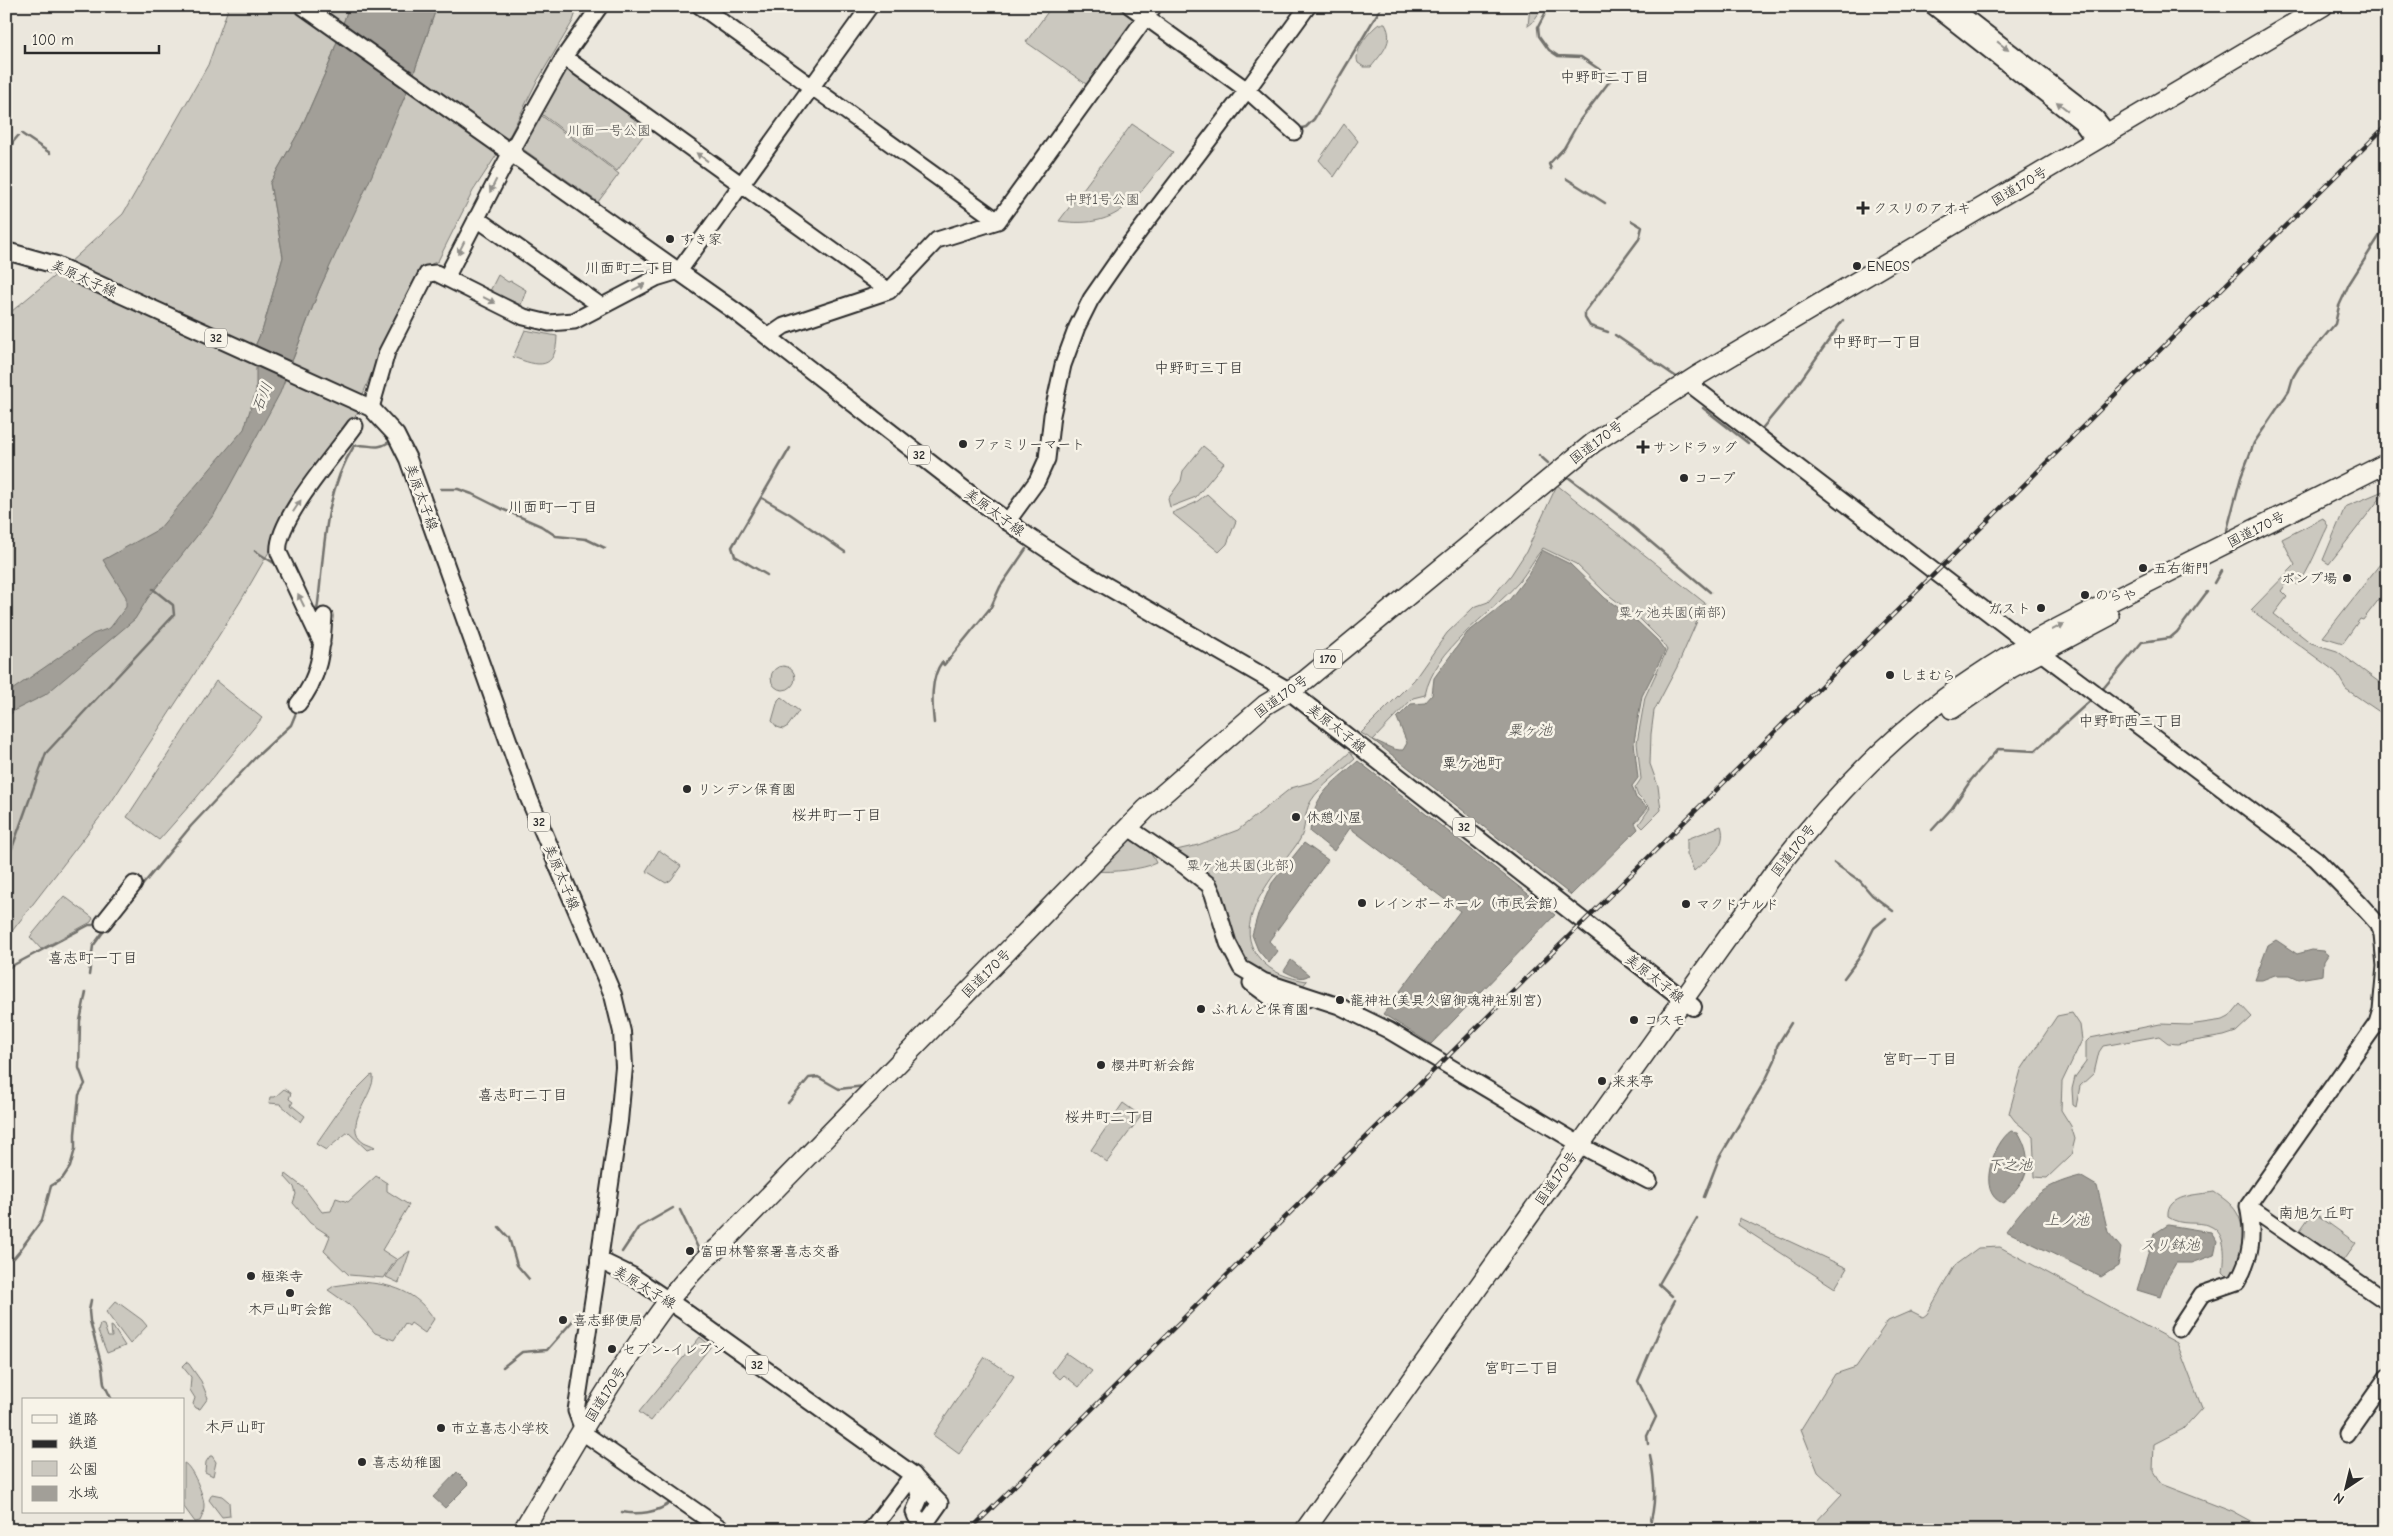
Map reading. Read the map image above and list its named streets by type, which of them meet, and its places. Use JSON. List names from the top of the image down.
{
  "streets": {
    "highway": ["国道170号", "170"],
    "main road": ["美原太子線", "32"]
  },
  "crossings": [
    ["国道170号", "美原太子線"]
  ],
  "districts": [
    "中野町二丁目",
    "川面町二丁目",
    "中野町一丁目",
    "中野町三丁目",
    "川面町一丁目",
    "中野町西二丁目",
    "粟ケ池町",
    "桜井町一丁目",
    "喜志町一丁目",
    "宮町一丁目",
    "喜志町二丁目",
    "桜井町二丁目",
    "南旭ケ丘町",
    "宮町二丁目",
    "木戸山町"
  ],
  "water": [
    "石川",
    "粟ヶ池",
    "下之池",
    "上ノ池",
    "スリ鉢池"
  ],
  "parks": [
    "川面一号公園",
    "中野1号公園",
    "粟ヶ池共園(南部)",
    "粟ヶ池共園(北部)"
  ],
  "places": {
    "health": ["クスリのアオキ", "サンドラッグ"],
    "other": [
      "すき家",
      "ENEOS",
      "ファミリーマート",
      "コープ",
      "五右衛門",
      "ポンプ場",
      "のらや",
      "ガスト",
      "しまむら",
      "リンデン保育園",
      "休憩小屋",
      "レインボーホール（市民会館）",
      "マクドナルド",
      "龍神社(美具久留御魂神社別宮)",
      "ふれんど保育園",
      "コスモ",
      "櫻井町新会館",
      "来来亭",
      "富田林警察署喜志交番",
      "極楽寺",
      "木戸山町会館",
      "喜志郵便局",
      "セブン-イレブン",
      "市立喜志小学校",
      "喜志幼稚園"
    ]
  },
  "legend": [
    "道路",
    "鉄道",
    "公園",
    "水域"
  ],
  "scale_bar": "100 m",
  "north": "bottom left"
}
